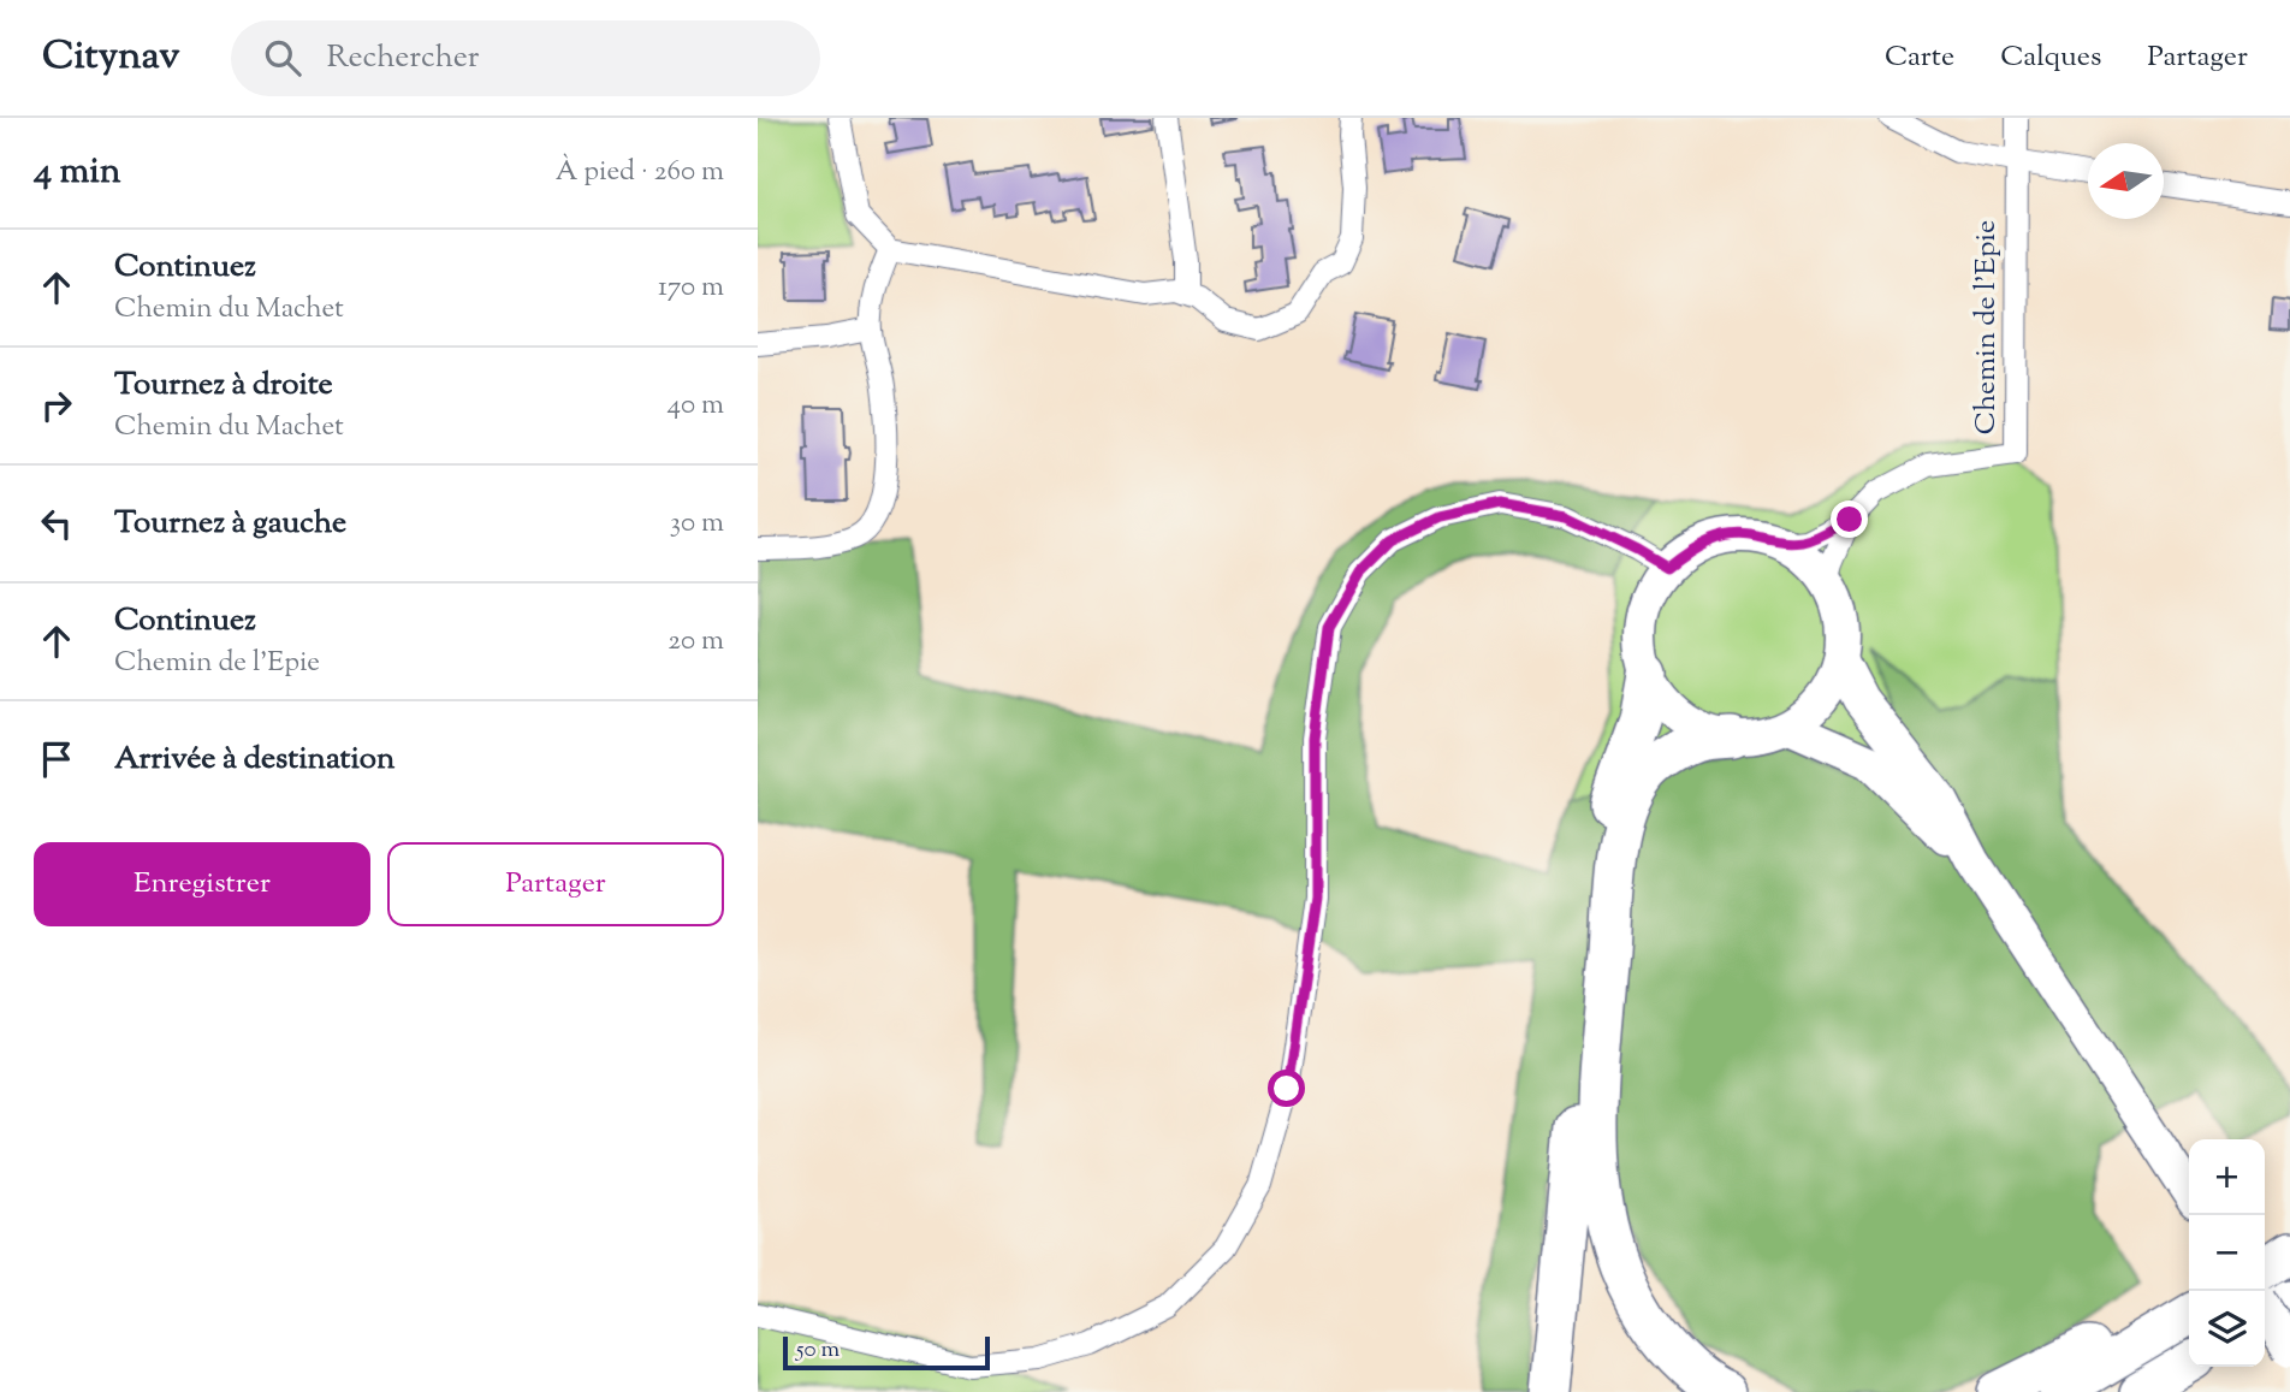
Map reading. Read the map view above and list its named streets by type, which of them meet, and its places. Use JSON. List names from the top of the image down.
{
  "streets": {
    "street": ["Chemin de l'Epie"]
  },
  "scale_bar": "50 m",
  "north": "left",
  "page": {
    "header": "Citynav",
    "search": "Rechercher",
    "nav": ["Carte", "Calques", "Partager"],
    "heading": ["4 min", "À pied · 260 m"],
    "list": [
      ["Continuez", "Chemin du Machet", "170 m"],
      ["Tournez à droite", "Chemin du Machet", "40 m"],
      ["Tournez à gauche", "30 m"],
      ["Continuez", "Chemin de l'Epie", "20 m"],
      "Arrivée à destination"
    ],
    "buttons": ["Enregistrer", "Partager"],
    "map_buttons": ["+", "−"],
    "scale": "50 m"
  }
}
